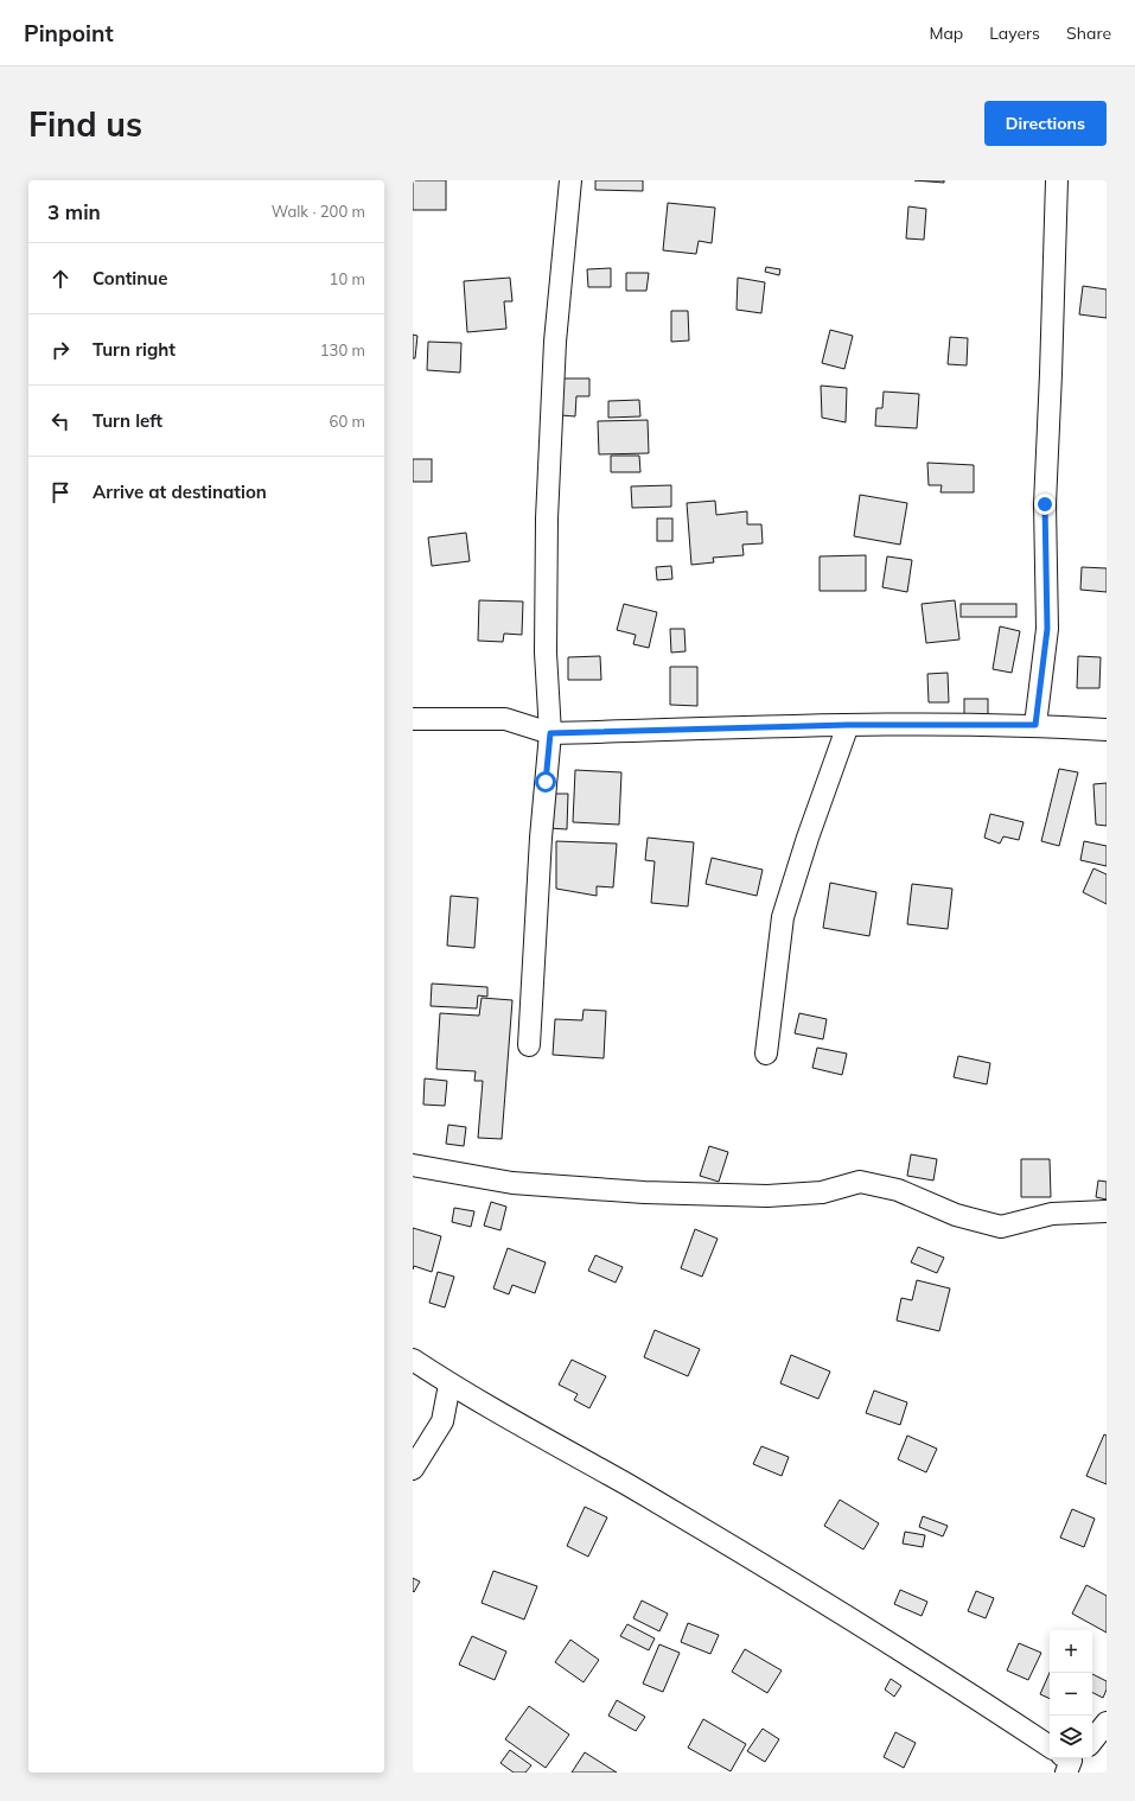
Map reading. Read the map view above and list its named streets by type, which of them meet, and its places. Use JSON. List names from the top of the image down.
{
  "page": {
    "header": "Pinpoint",
    "nav": ["Map", "Layers", "Share"],
    "buttons": "Directions",
    "title": "Find us",
    "heading": ["3 min", "Walk · 200 m"],
    "list": [
      ["Continue", "10 m"],
      ["Turn right", "130 m"],
      ["Turn left", "60 m"],
      "Arrive at destination"
    ],
    "map_buttons": ["+", "−"]
  }
}
